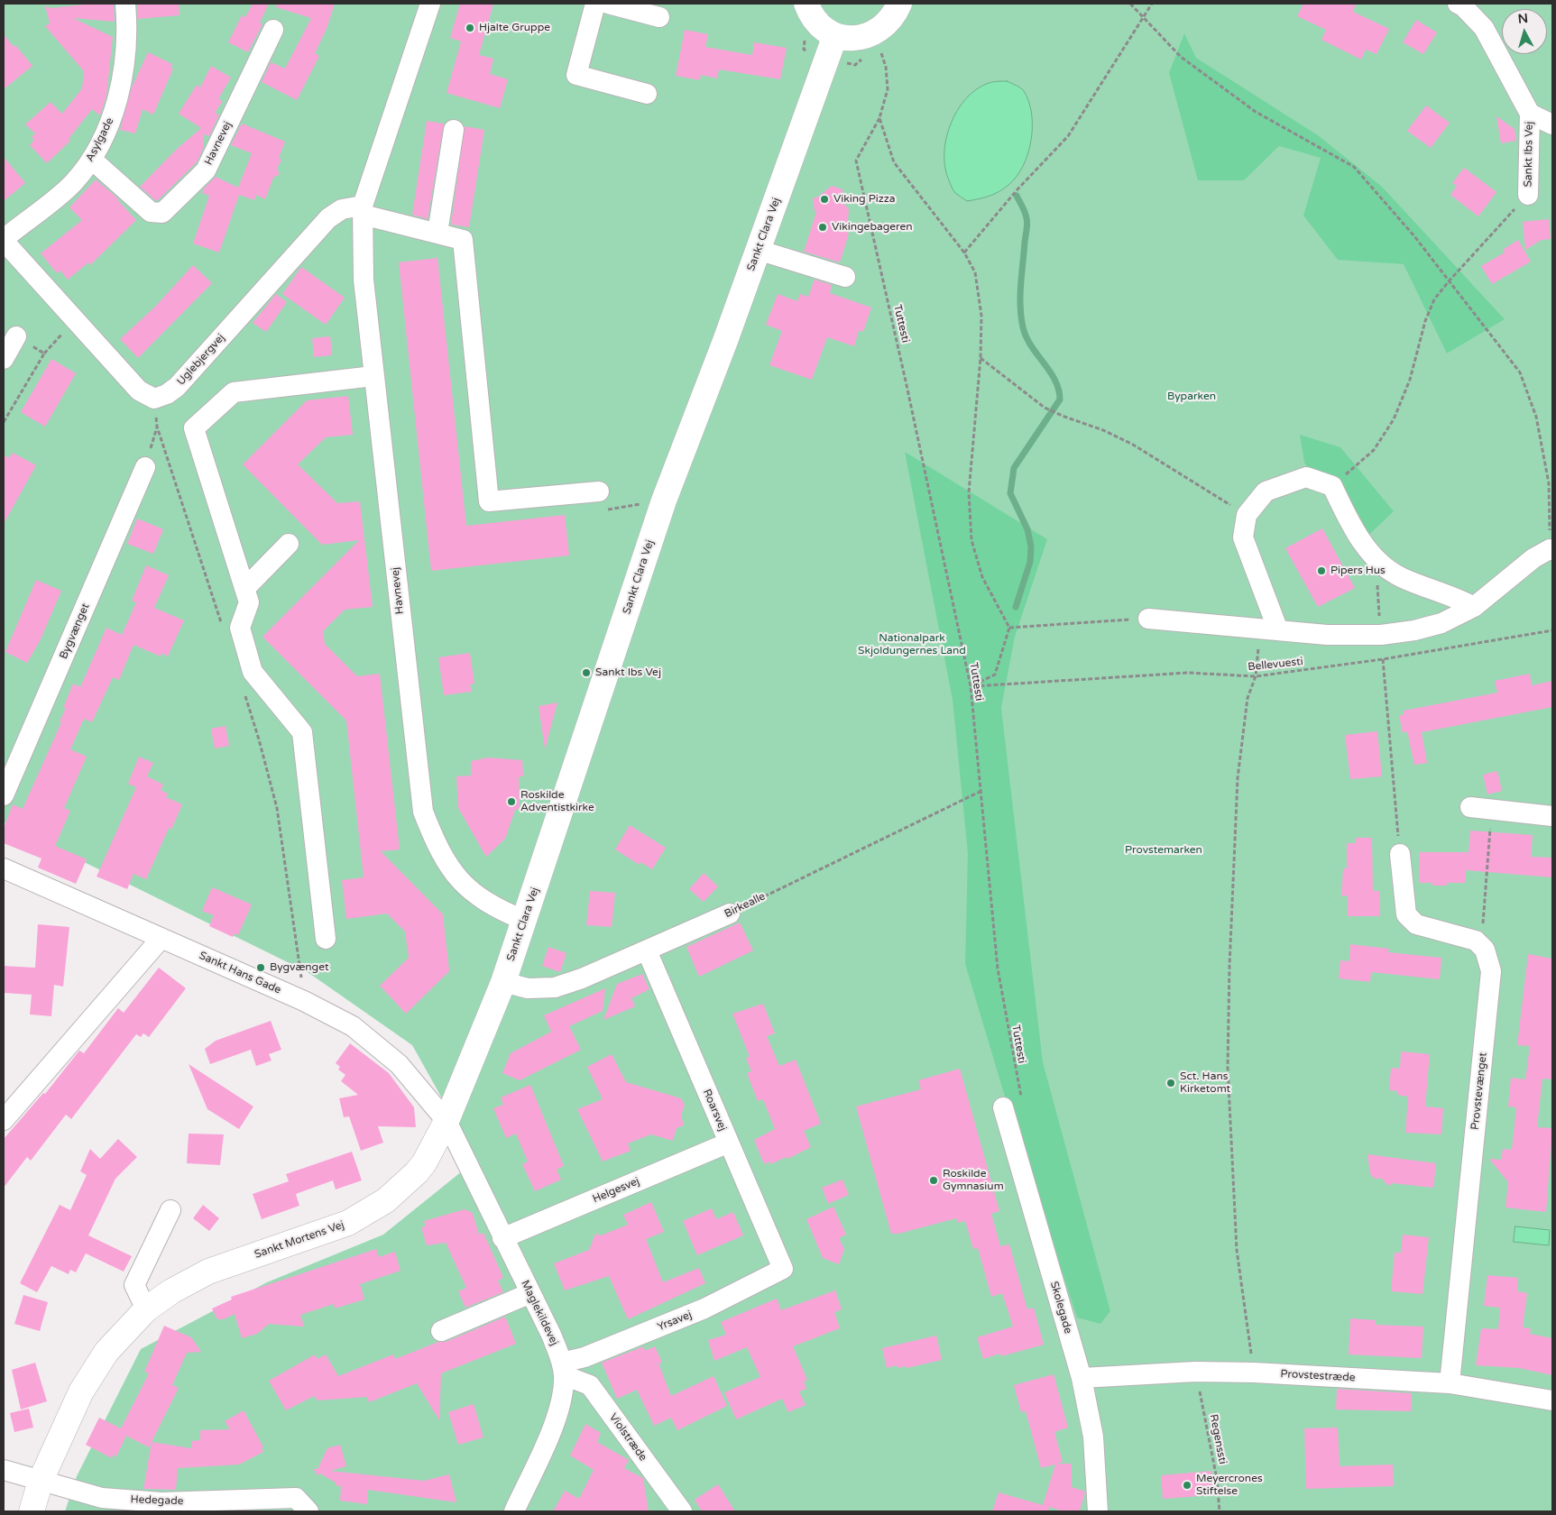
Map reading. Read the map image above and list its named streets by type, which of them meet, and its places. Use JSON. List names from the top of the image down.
{
  "streets": {
    "main road": ["Sankt Clara Vej", "Sankt Mortens Vej"],
    "street": [
      "Asylgade",
      "Havnevej",
      "Sankt Ibs Vej",
      "Uglebjergvej",
      "Bygvænget",
      "Birkealle",
      "Sankt Hans Gade",
      "Provstevænget",
      "Roarsvej",
      "Helgesvej",
      "Skolegade",
      "Maglekildevej",
      "Yrsavej",
      "Provstestræde",
      "Violstræde",
      "Hedegade"
    ],
    "path": ["Tuttesti", "Bellevuesti", "Regenssti"]
  },
  "crossings": [
    ["Asylgade", "Havnevej"],
    ["Asylgade", "Uglebjergvej"],
    ["Havnevej", "Sankt Clara Vej"],
    ["Havnevej", "Uglebjergvej"],
    ["Sankt Clara Vej", "Birkealle"],
    ["Sankt Clara Vej", "Sankt Hans Gade"],
    ["Sankt Clara Vej", "Sankt Mortens Vej"],
    ["Sankt Clara Vej", "Maglekildevej"],
    ["Tuttesti", "Bellevuesti"],
    ["Tuttesti", "Birkealle"],
    ["Tuttesti", "Skolegade"],
    ["Birkealle", "Roarsvej"],
    ["Sankt Hans Gade", "Sankt Mortens Vej"],
    ["Sankt Hans Gade", "Maglekildevej"],
    ["Provstevænget", "Provstestræde"],
    ["Roarsvej", "Helgesvej"],
    ["Roarsvej", "Yrsavej"],
    ["Helgesvej", "Maglekildevej"],
    ["Sankt Mortens Vej", "Maglekildevej"],
    ["Sankt Mortens Vej", "Hedegade"],
    ["Skolegade", "Provstestræde"],
    ["Maglekildevej", "Yrsavej"],
    ["Maglekildevej", "Violstræde"],
    ["Yrsavej", "Violstræde"],
    ["Provstestræde", "Regenssti"]
  ],
  "parks": ["Byparken", "Nationalpark Skjoldungernes Land", "Provstemarken"],
  "places": [
    "Hjalte Gruppe",
    "Viking Pizza",
    "Vikingebageren",
    "Pipers Hus",
    "Sankt Ibs Vej",
    "Roskilde Adventistkirke",
    "Bygvænget",
    "Sct. Hans Kirketomt",
    "Roskilde Gymnasium",
    "Meyercrones Stiftelse"
  ],
  "north": "top"
}
